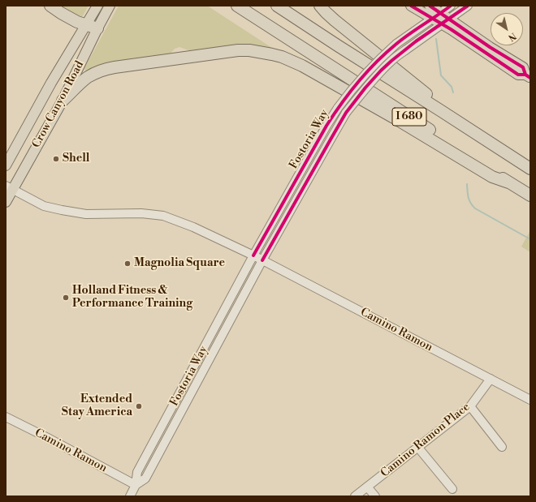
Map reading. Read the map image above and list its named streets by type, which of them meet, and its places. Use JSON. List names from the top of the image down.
{
  "streets": {
    "highway": ["I 680"],
    "main road": ["Crow Canyon Road"],
    "street": ["Fostoria Way", "Camino Ramon", "Camino Ramon Place"]
  },
  "crossings": [
    ["Crow Canyon Road", "Camino Ramon"],
    ["Fostoria Way", "Camino Ramon"],
    ["Camino Ramon", "Camino Ramon Place"]
  ],
  "places": [
    "Shell",
    "Magnolia Square",
    "Holland Fitness & Performance Training",
    "Extended Stay America"
  ],
  "north": "bottom right"
}
